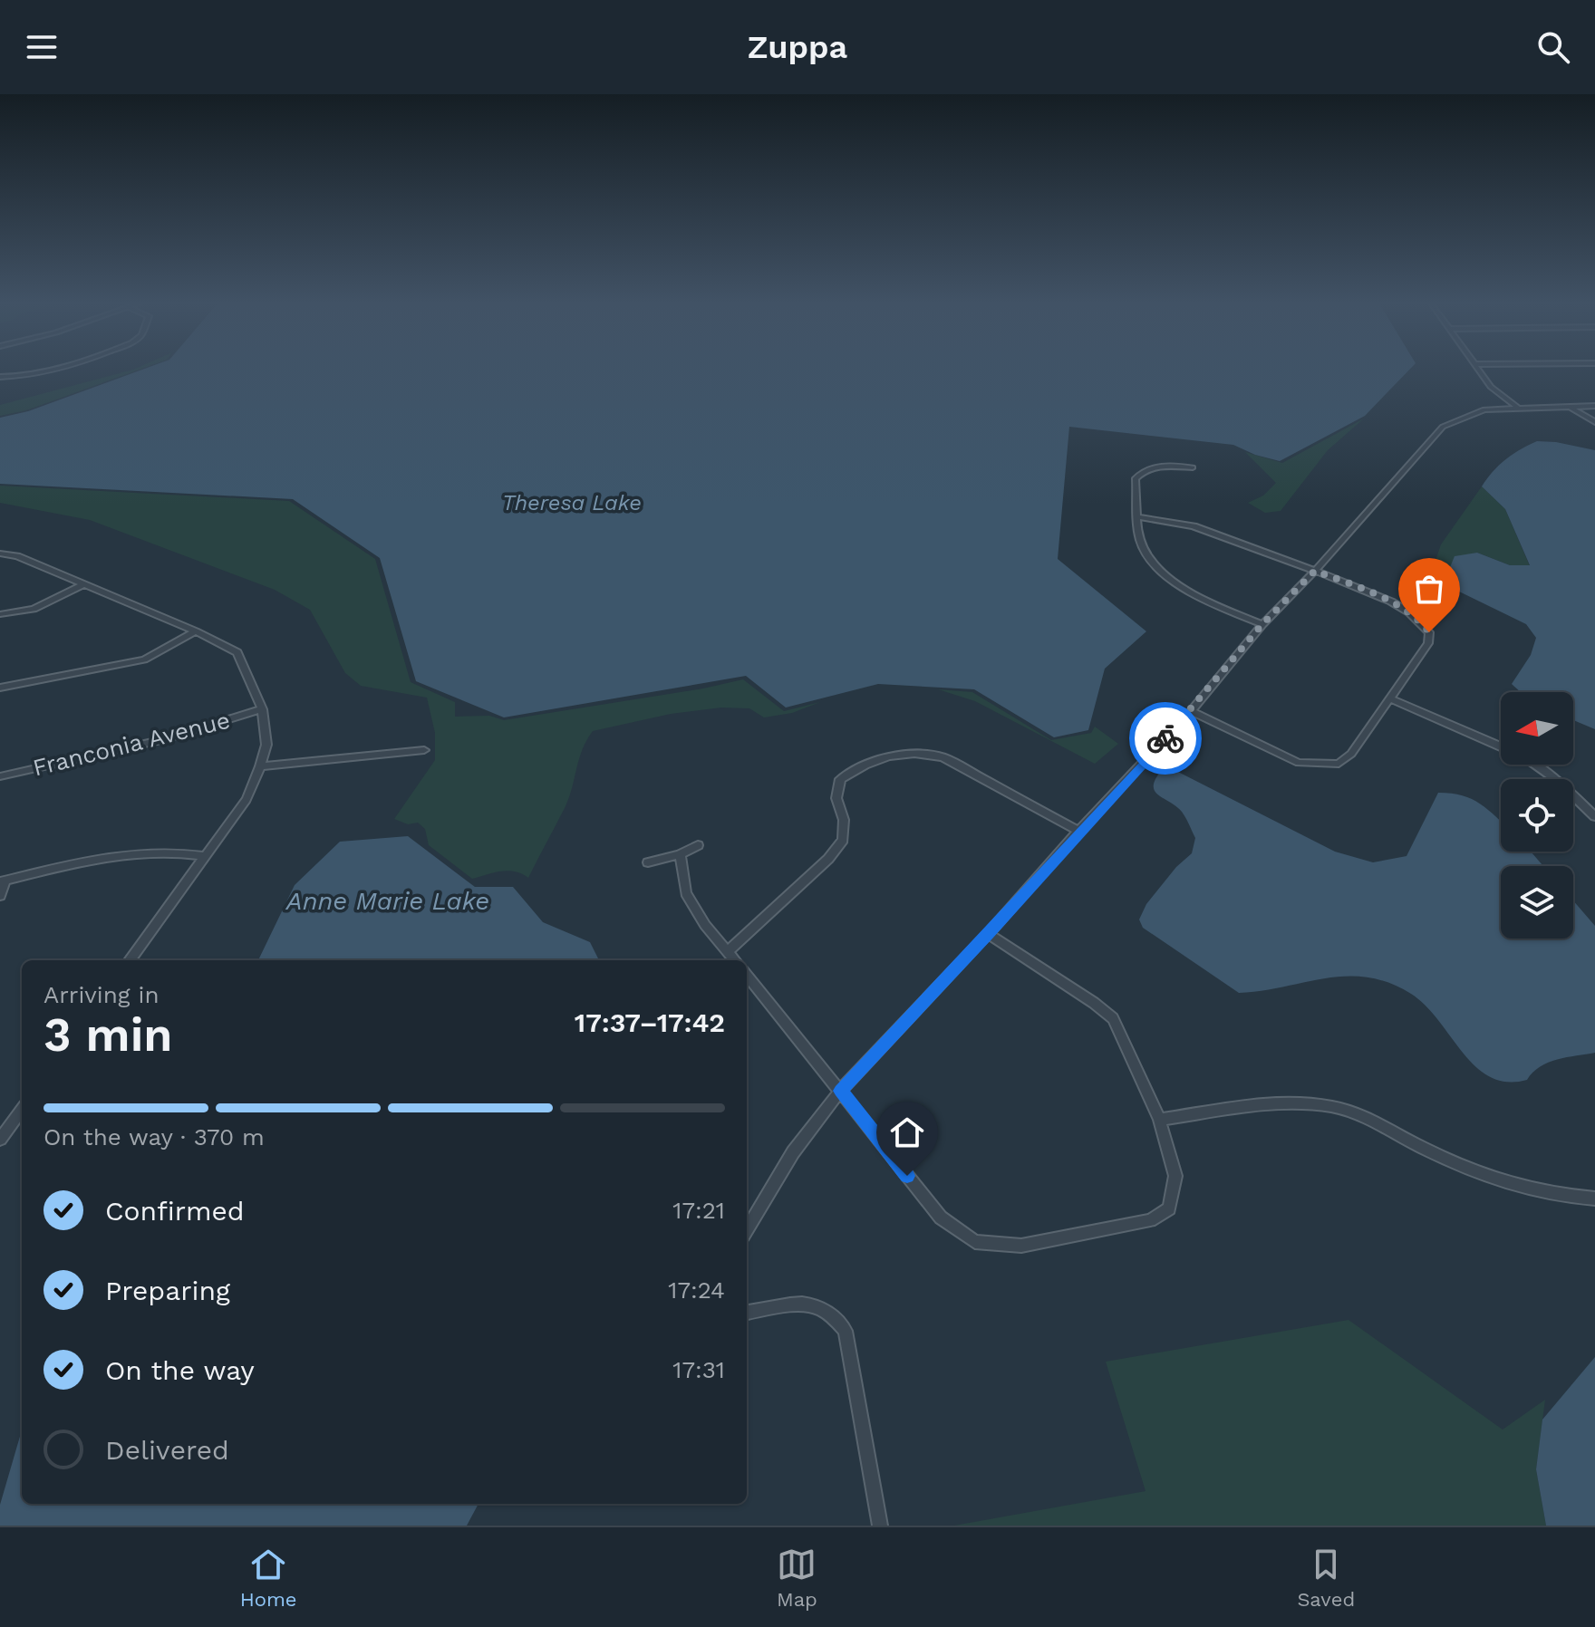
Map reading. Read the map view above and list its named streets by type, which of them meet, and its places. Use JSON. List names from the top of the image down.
{
  "streets": {
    "street": ["Franconia Avenue"]
  },
  "water": ["Theresa Lake", "Anne Marie Lake"],
  "north": "left",
  "page": {
    "header": "Zuppa",
    "heading": ["3 min", "Arriving in", "17:37–17:42"],
    "bar": "On the way · 370 m",
    "list": [
      ["Confirmed", "17:21"],
      ["Preparing", "17:24"],
      ["On the way", "17:31"],
      "Delivered"
    ],
    "tabs": ["Home", "Map", "Saved"]
  }
}
